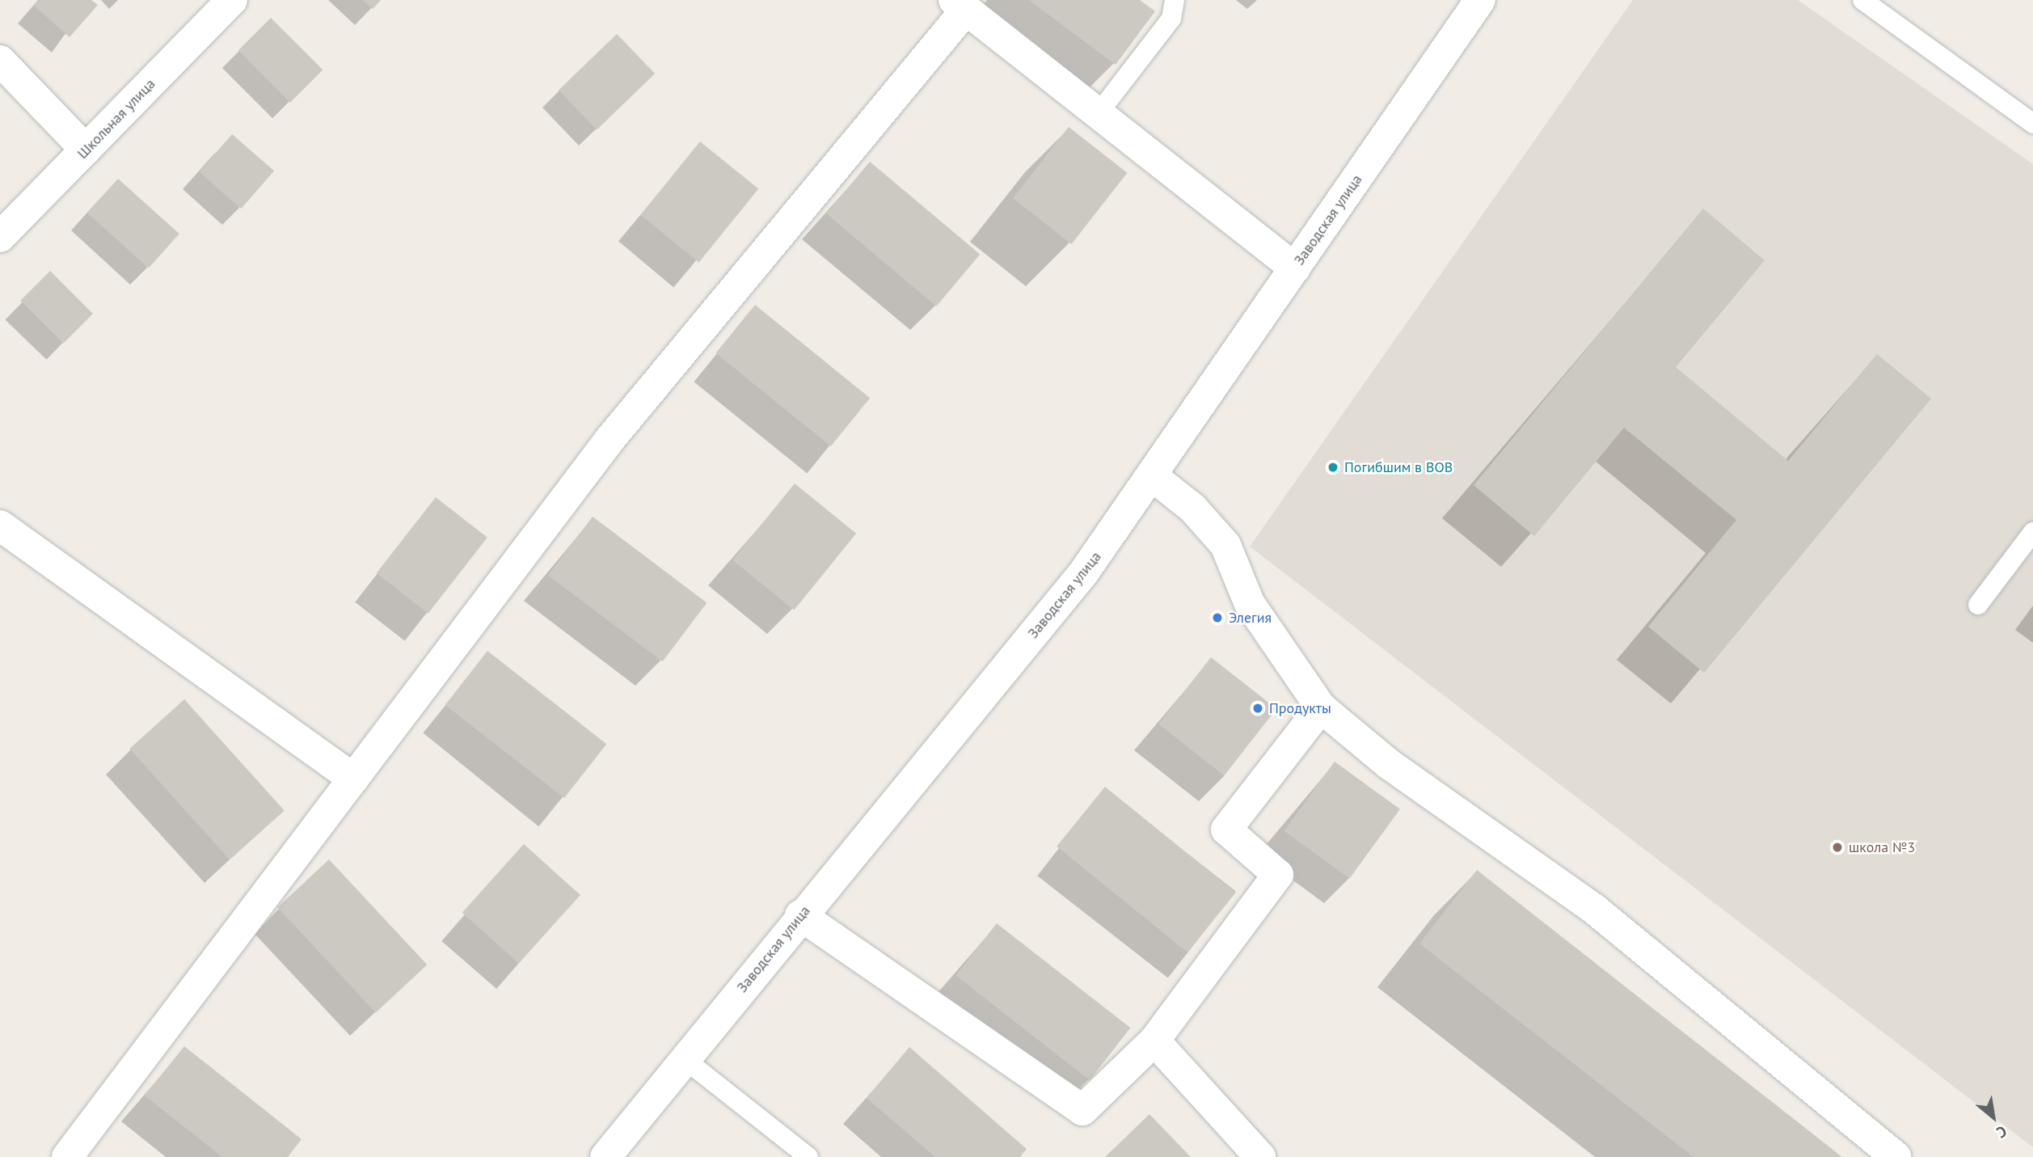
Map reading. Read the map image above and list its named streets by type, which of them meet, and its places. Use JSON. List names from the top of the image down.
{
  "streets": {
    "street": ["Школьная улица", "Заводская улица"]
  },
  "places": [
    "Погибшим в ВОВ",
    "Элегия",
    "Продукты",
    "школа №3"
  ],
  "north": "bottom right"
}
